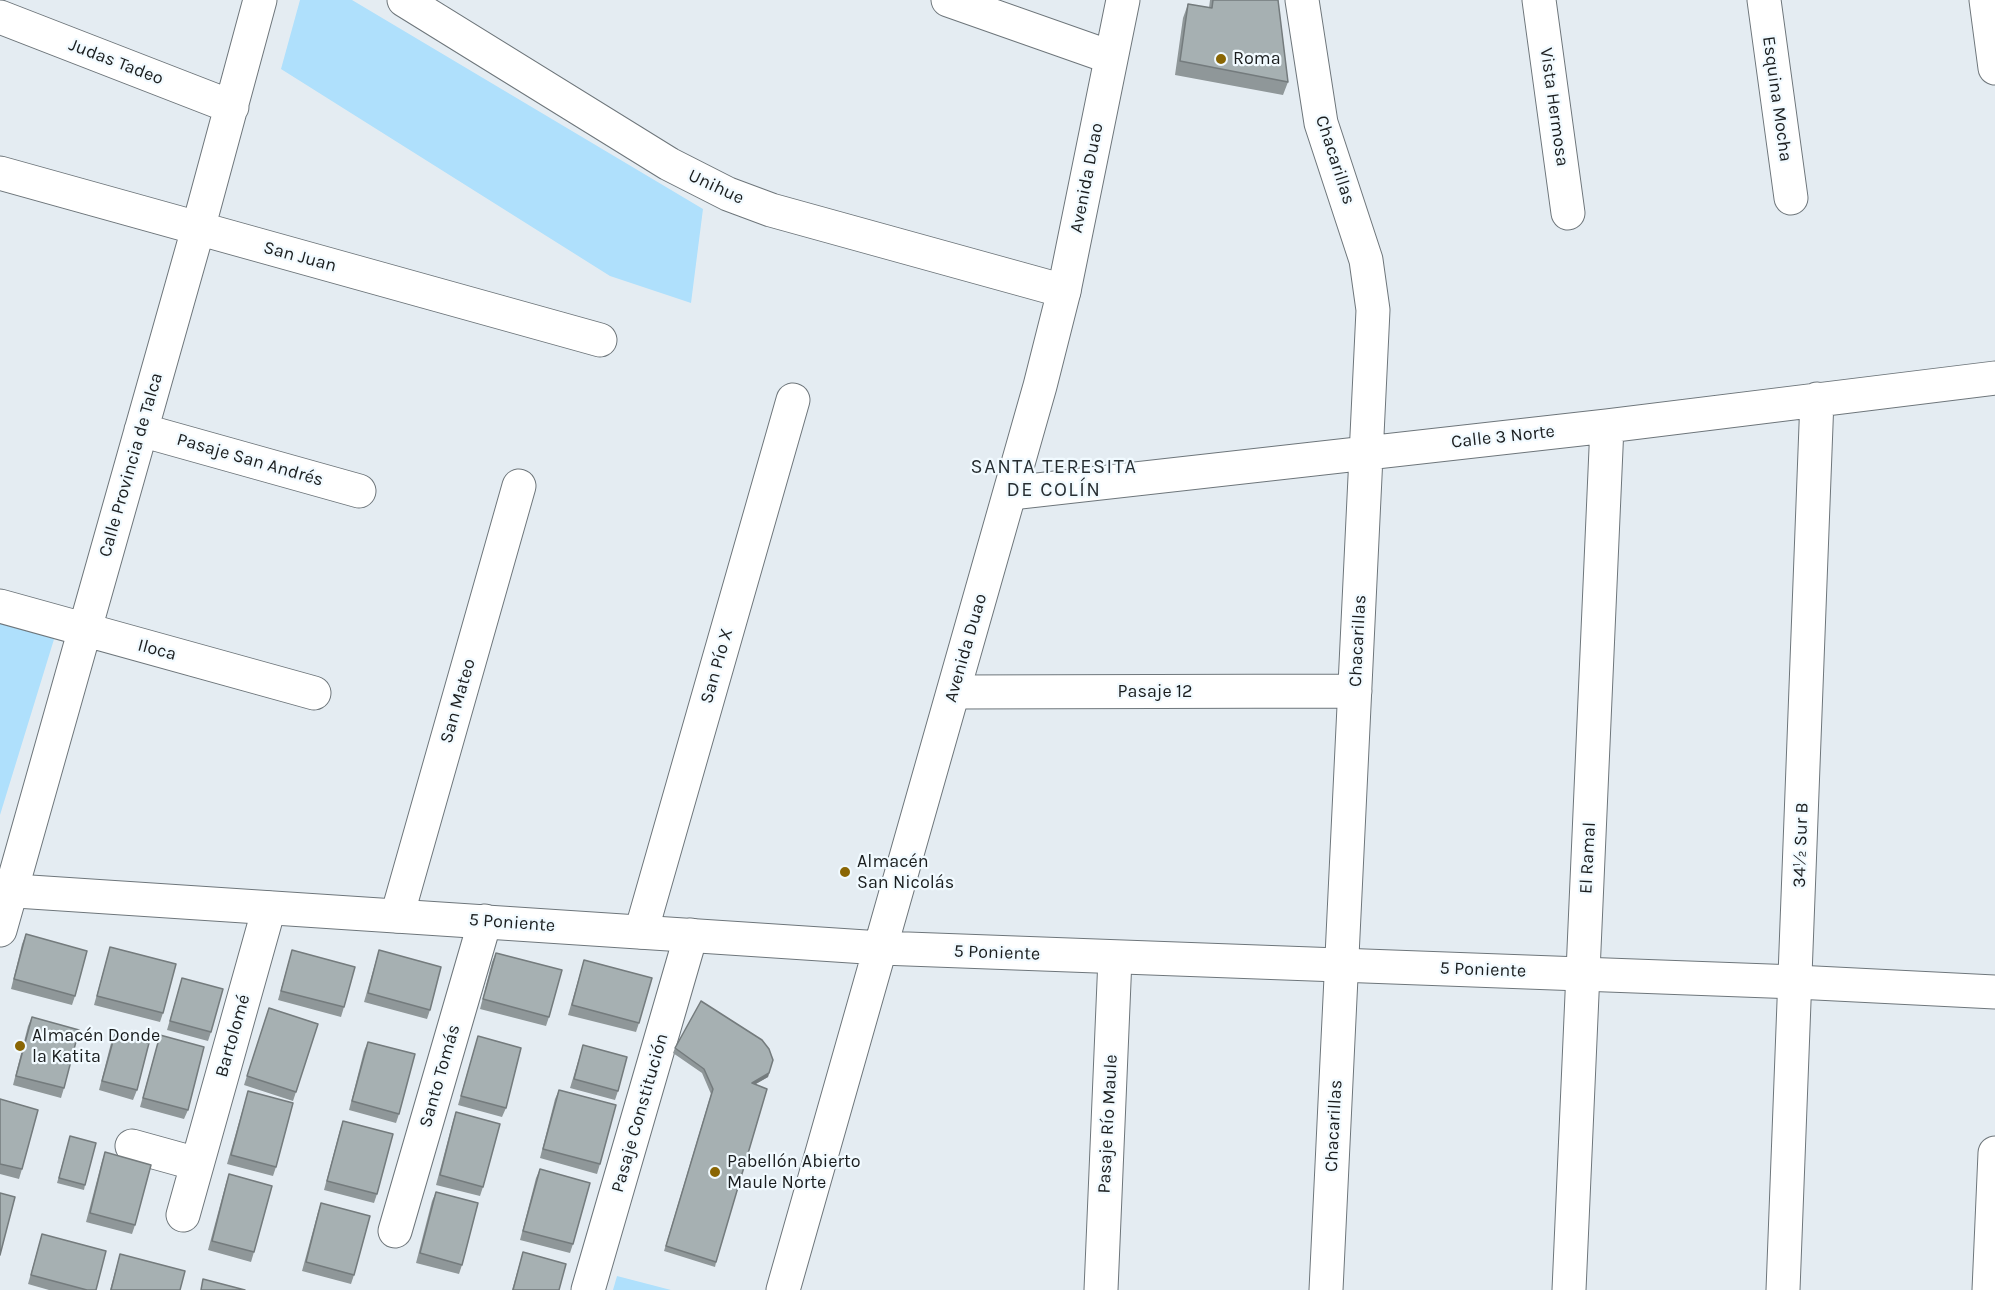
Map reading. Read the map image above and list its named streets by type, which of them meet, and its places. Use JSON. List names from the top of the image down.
{
  "streets": {
    "street": [
      "Judas Tadeo",
      "Esquina Mocha",
      "Vista Hermosa",
      "Chacarillas",
      "Avenida Duao",
      "Unihue",
      "San Juan",
      "Calle 3 Norte",
      "Pasaje San Andrés",
      "Calle Provincia de Talca",
      "Iloca",
      "San Pío X",
      "Pasaje 12",
      "San Mateo",
      "34½ Sur B",
      "El Ramal",
      "5 Poniente",
      "Bartolomé",
      "Santo Tomás",
      "Pasaje Constitución",
      "Pasaje Río Maule"
    ]
  },
  "crossings": [
    ["Judas Tadeo", "Calle Provincia de Talca"],
    ["Chacarillas", "Calle 3 Norte"],
    ["Chacarillas", "Pasaje 12"],
    ["Chacarillas", "5 Poniente"],
    ["Avenida Duao", "Unihue"],
    ["Avenida Duao", "Calle 3 Norte"],
    ["Avenida Duao", "Pasaje 12"],
    ["Avenida Duao", "5 Poniente"],
    ["San Juan", "Calle Provincia de Talca"],
    ["Calle 3 Norte", "34½ Sur B"],
    ["Calle 3 Norte", "El Ramal"],
    ["Pasaje San Andrés", "Calle Provincia de Talca"],
    ["Calle Provincia de Talca", "Iloca"],
    ["Calle Provincia de Talca", "5 Poniente"],
    ["San Pío X", "5 Poniente"],
    ["San Mateo", "5 Poniente"],
    ["34½ Sur B", "5 Poniente"],
    ["El Ramal", "5 Poniente"],
    ["5 Poniente", "Bartolomé"],
    ["5 Poniente", "Santo Tomás"],
    ["5 Poniente", "Pasaje Constitución"],
    ["5 Poniente", "Pasaje Río Maule"]
  ],
  "districts": ["SANTA TERESITA DE COLÍN"],
  "places": [
    "Roma",
    "Almacén San Nicolás",
    "Almacén Donde la Katita",
    "Pabellón Abierto Maule Norte"
  ]
}
